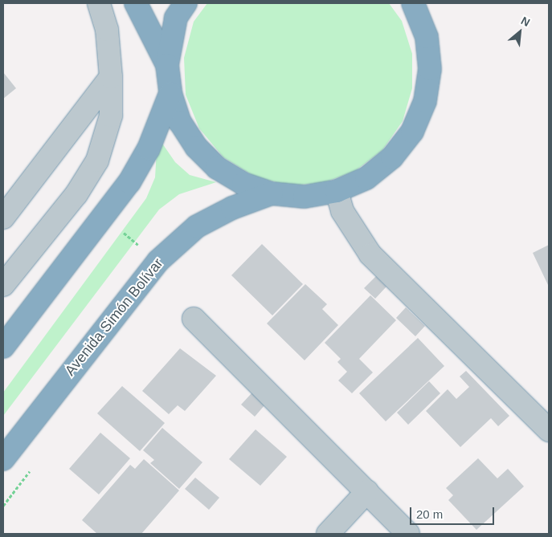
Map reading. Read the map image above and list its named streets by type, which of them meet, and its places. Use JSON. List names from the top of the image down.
{
  "streets": {
    "highway": ["Avenida Simón Bolívar"]
  },
  "scale_bar": "20 m",
  "north": "top right"
}
